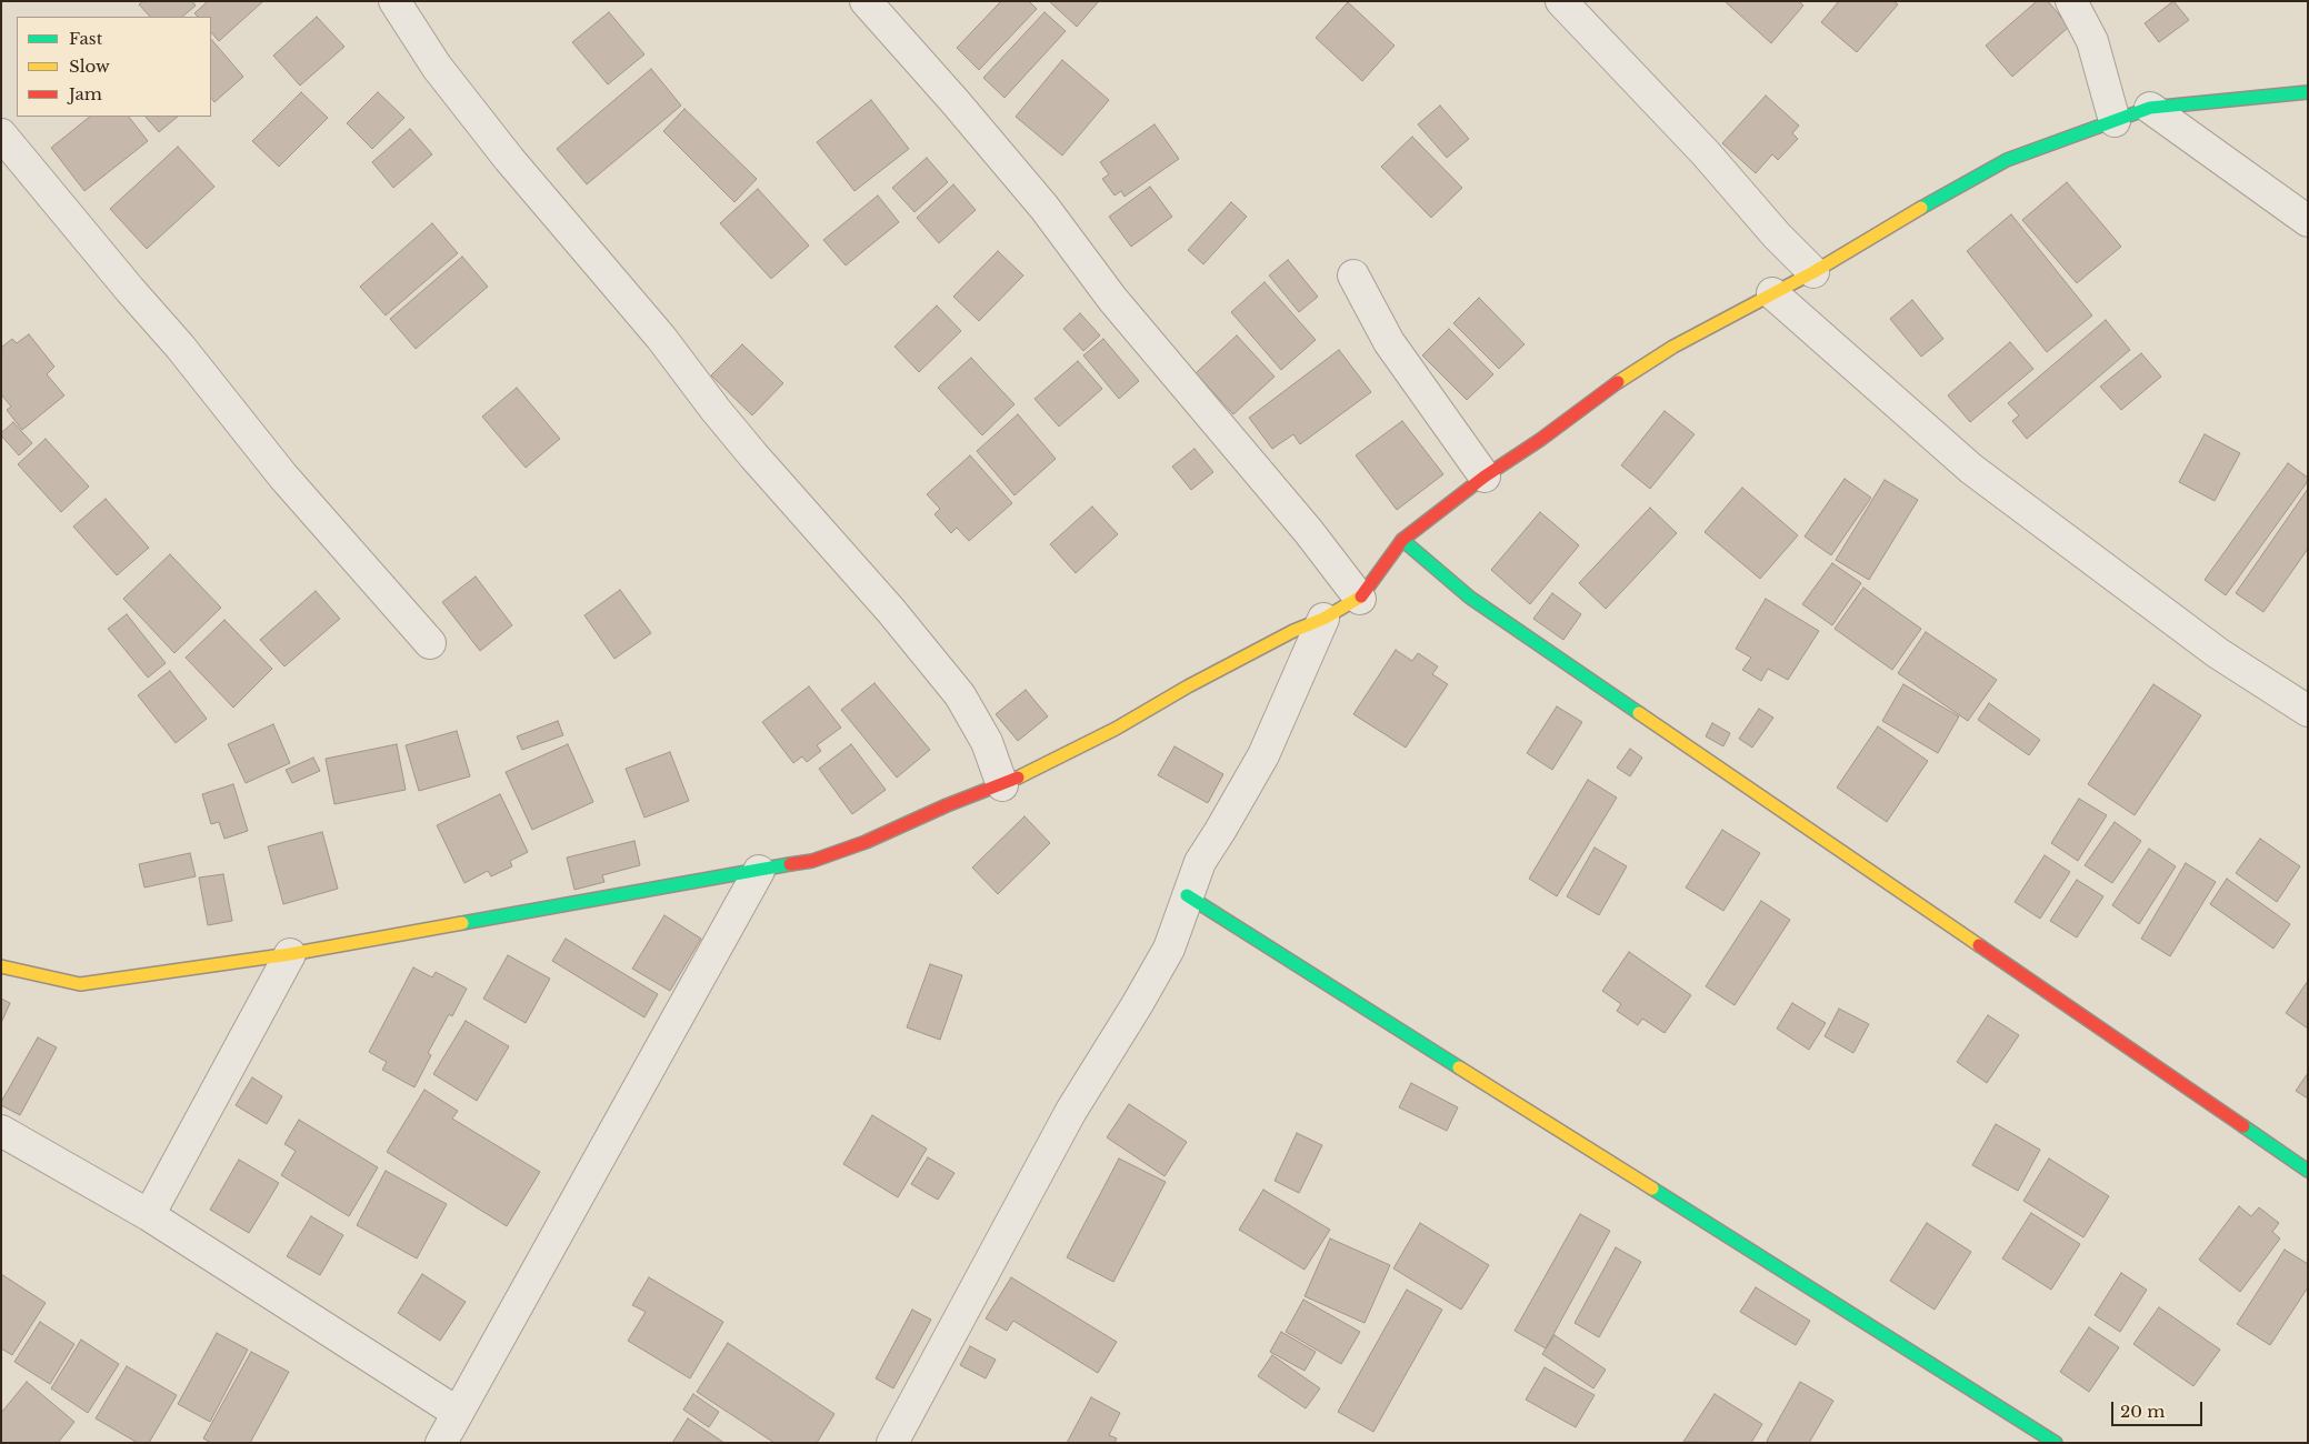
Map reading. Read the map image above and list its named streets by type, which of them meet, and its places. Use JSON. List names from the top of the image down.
{
  "legend": ["Fast", "Slow", "Jam"],
  "scale_bar": "20 m"
}
